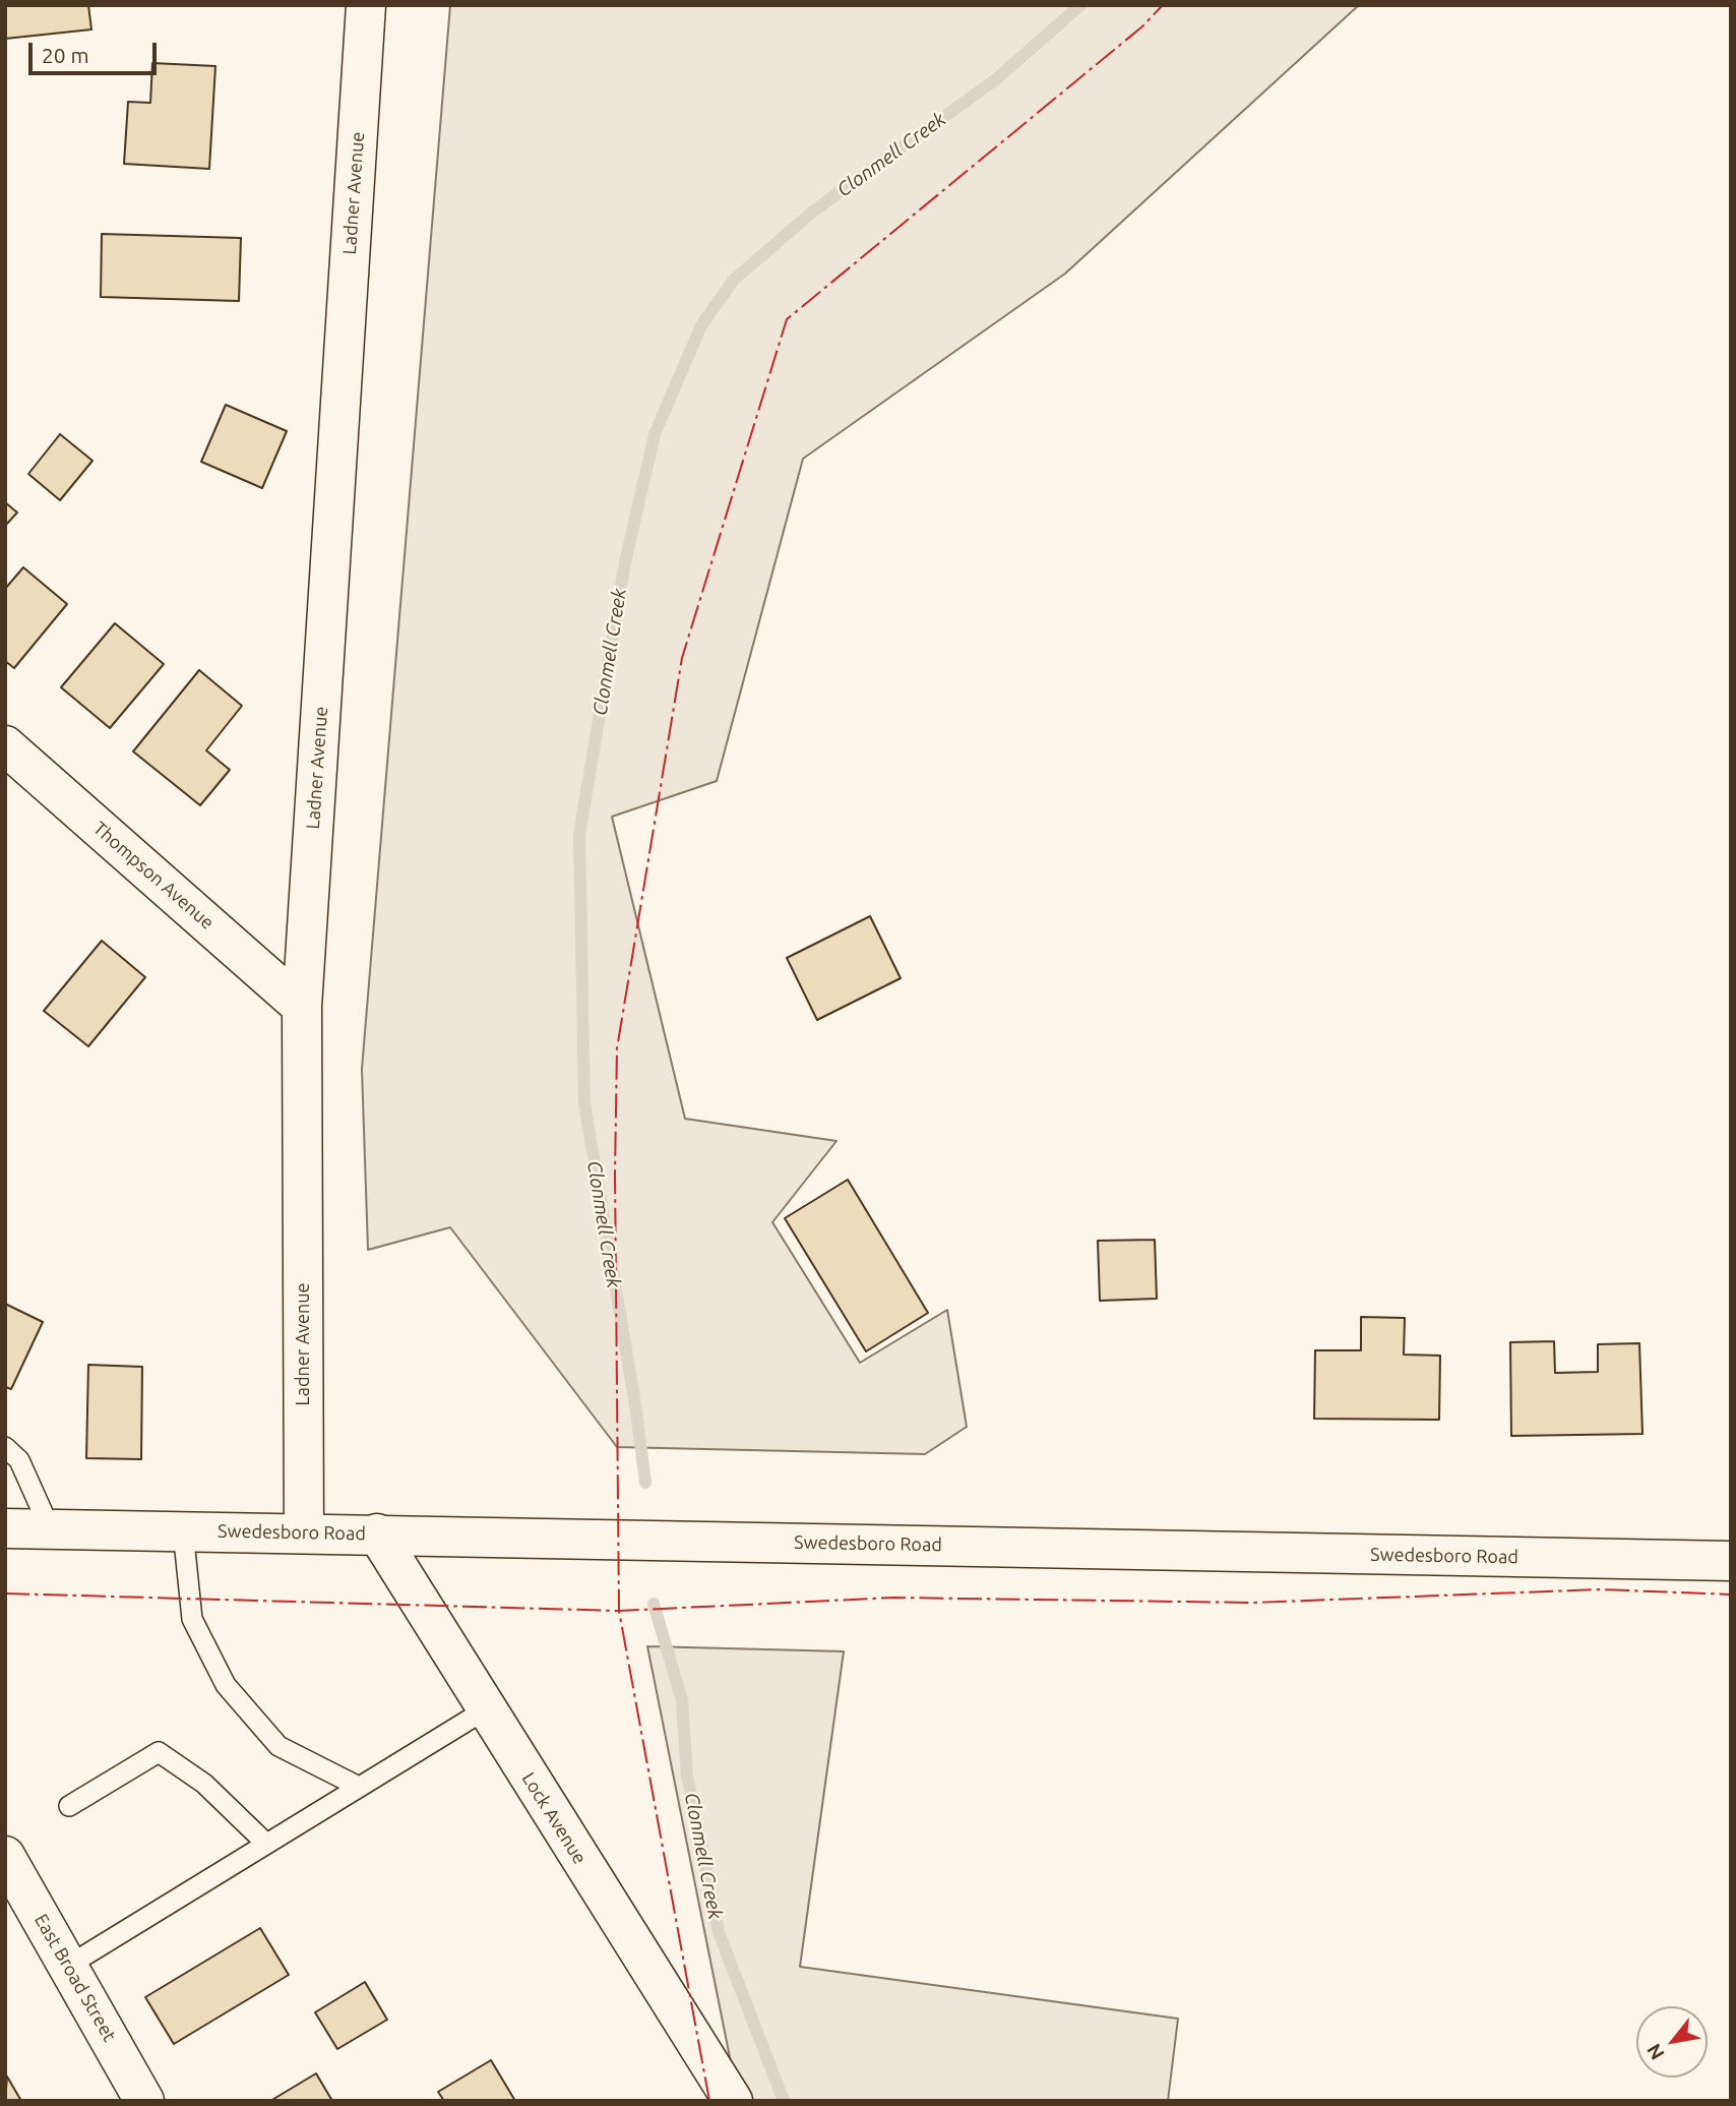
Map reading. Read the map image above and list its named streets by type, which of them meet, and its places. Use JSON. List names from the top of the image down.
{
  "streets": {
    "street": [
      "Ladner Avenue",
      "Thompson Avenue",
      "Swedesboro Road",
      "Lock Avenue",
      "East Broad Street"
    ]
  },
  "crossings": [
    ["Ladner Avenue", "Thompson Avenue"],
    ["Ladner Avenue", "Swedesboro Road"],
    ["Swedesboro Road", "Lock Avenue"]
  ],
  "water": ["Clonmell Creek"],
  "scale_bar": "20 m",
  "north": "bottom left"
}
